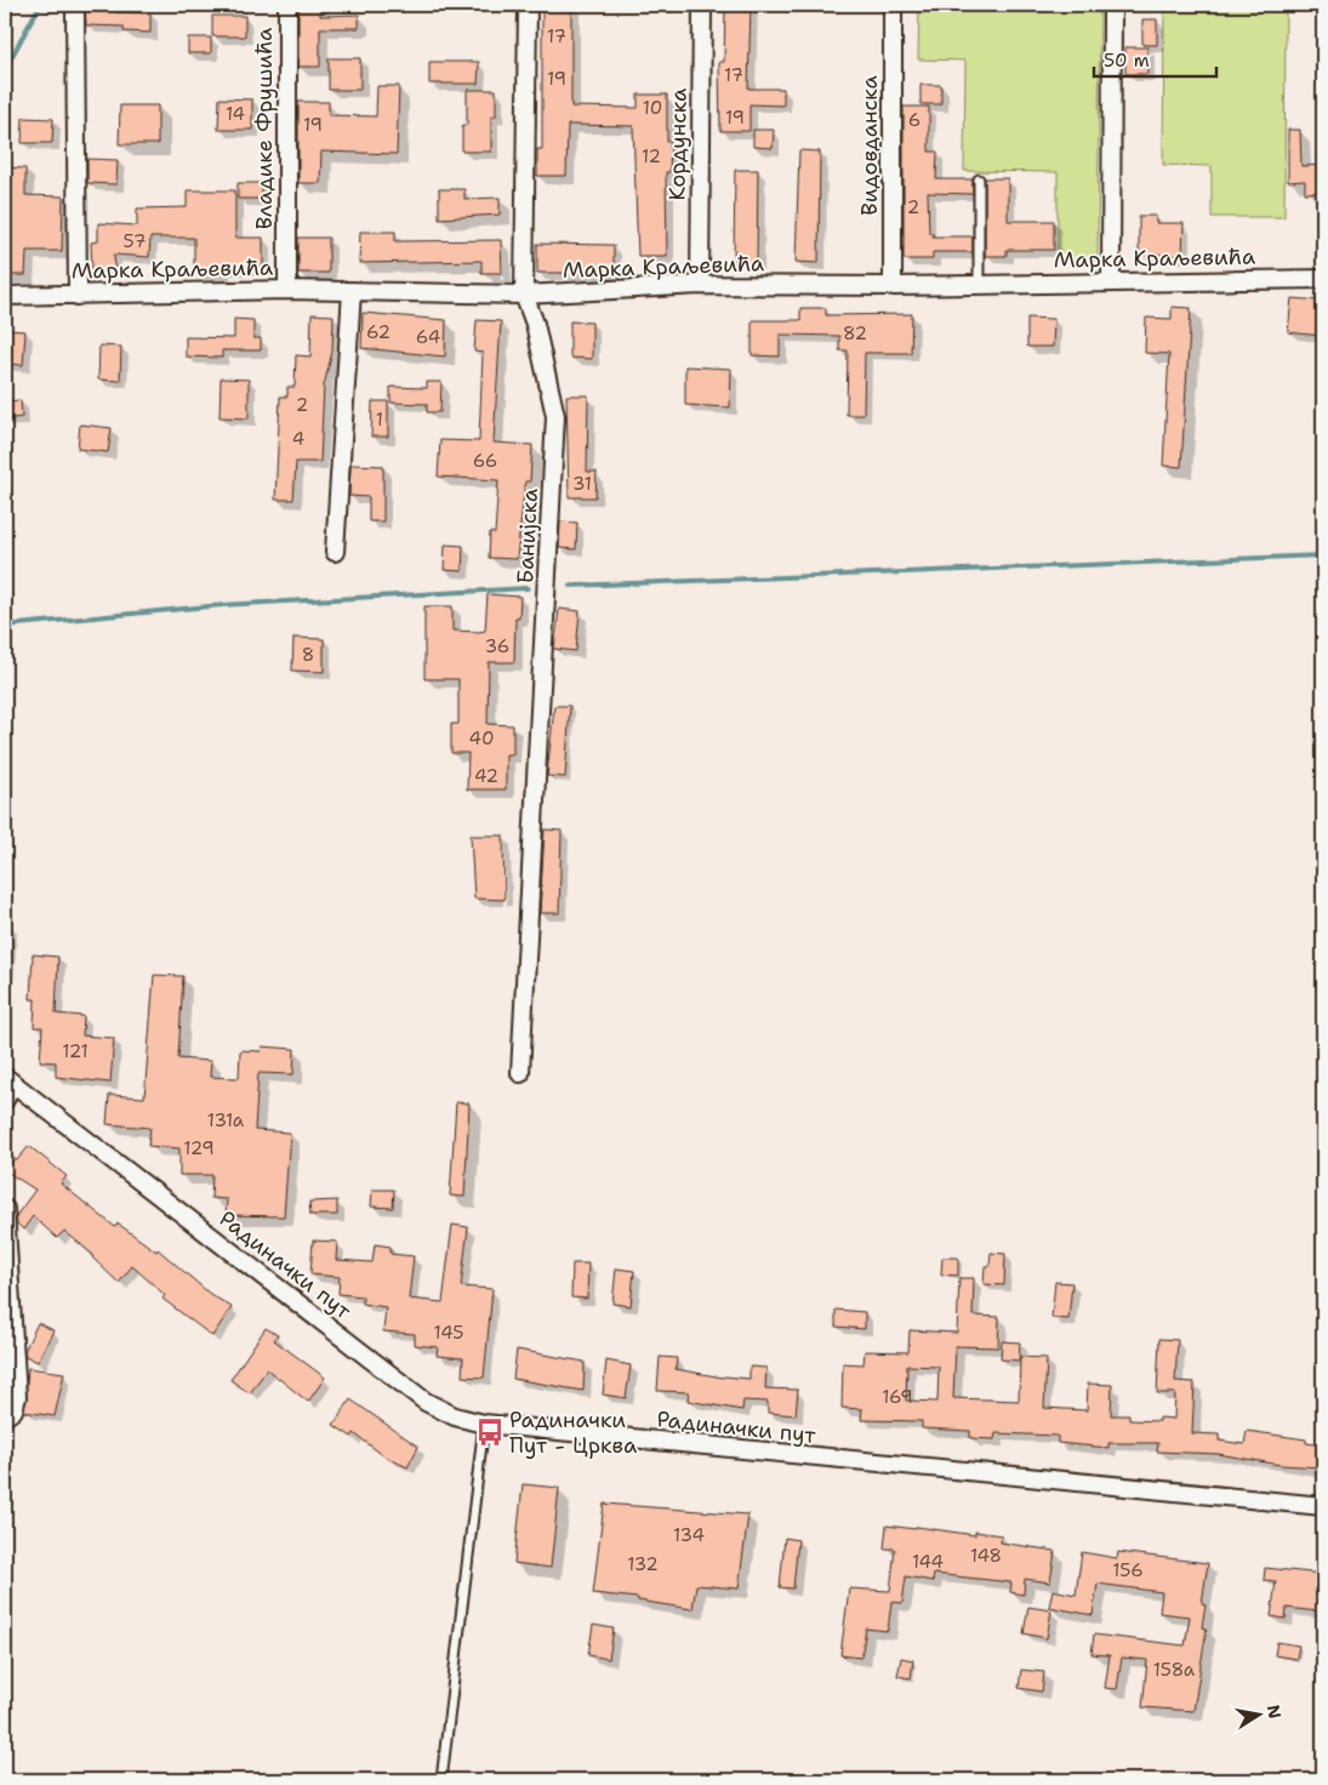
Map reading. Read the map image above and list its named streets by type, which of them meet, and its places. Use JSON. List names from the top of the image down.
{
  "streets": {
    "street": [
      "Владике Фрушића",
      "Кордунска",
      "Видовданска",
      "Марка Краљевића",
      "Банијска",
      "Радиначки пут"
    ]
  },
  "crossings": [
    ["Владике Фрушића", "Марка Краљевића"],
    ["Кордунска", "Марка Краљевића"],
    ["Видовданска", "Марка Краљевића"],
    ["Марка Краљевића", "Банијска"]
  ],
  "places": {
    "bus stop": ["Радиначки Пут - Црква"]
  },
  "house_numbers": [
    "17",
    "17",
    "19",
    "10",
    "14",
    "19",
    "6",
    "19",
    "12",
    "2",
    "57",
    "62",
    "82",
    "64",
    "2",
    "1",
    "4",
    "66",
    "31",
    "36",
    "8",
    "40",
    "42",
    "121",
    "131a",
    "129",
    "145",
    "169",
    "134",
    "148",
    "144",
    "132",
    "156",
    "158a"
  ],
  "scale_bar": "50 m",
  "north": "right"
}
